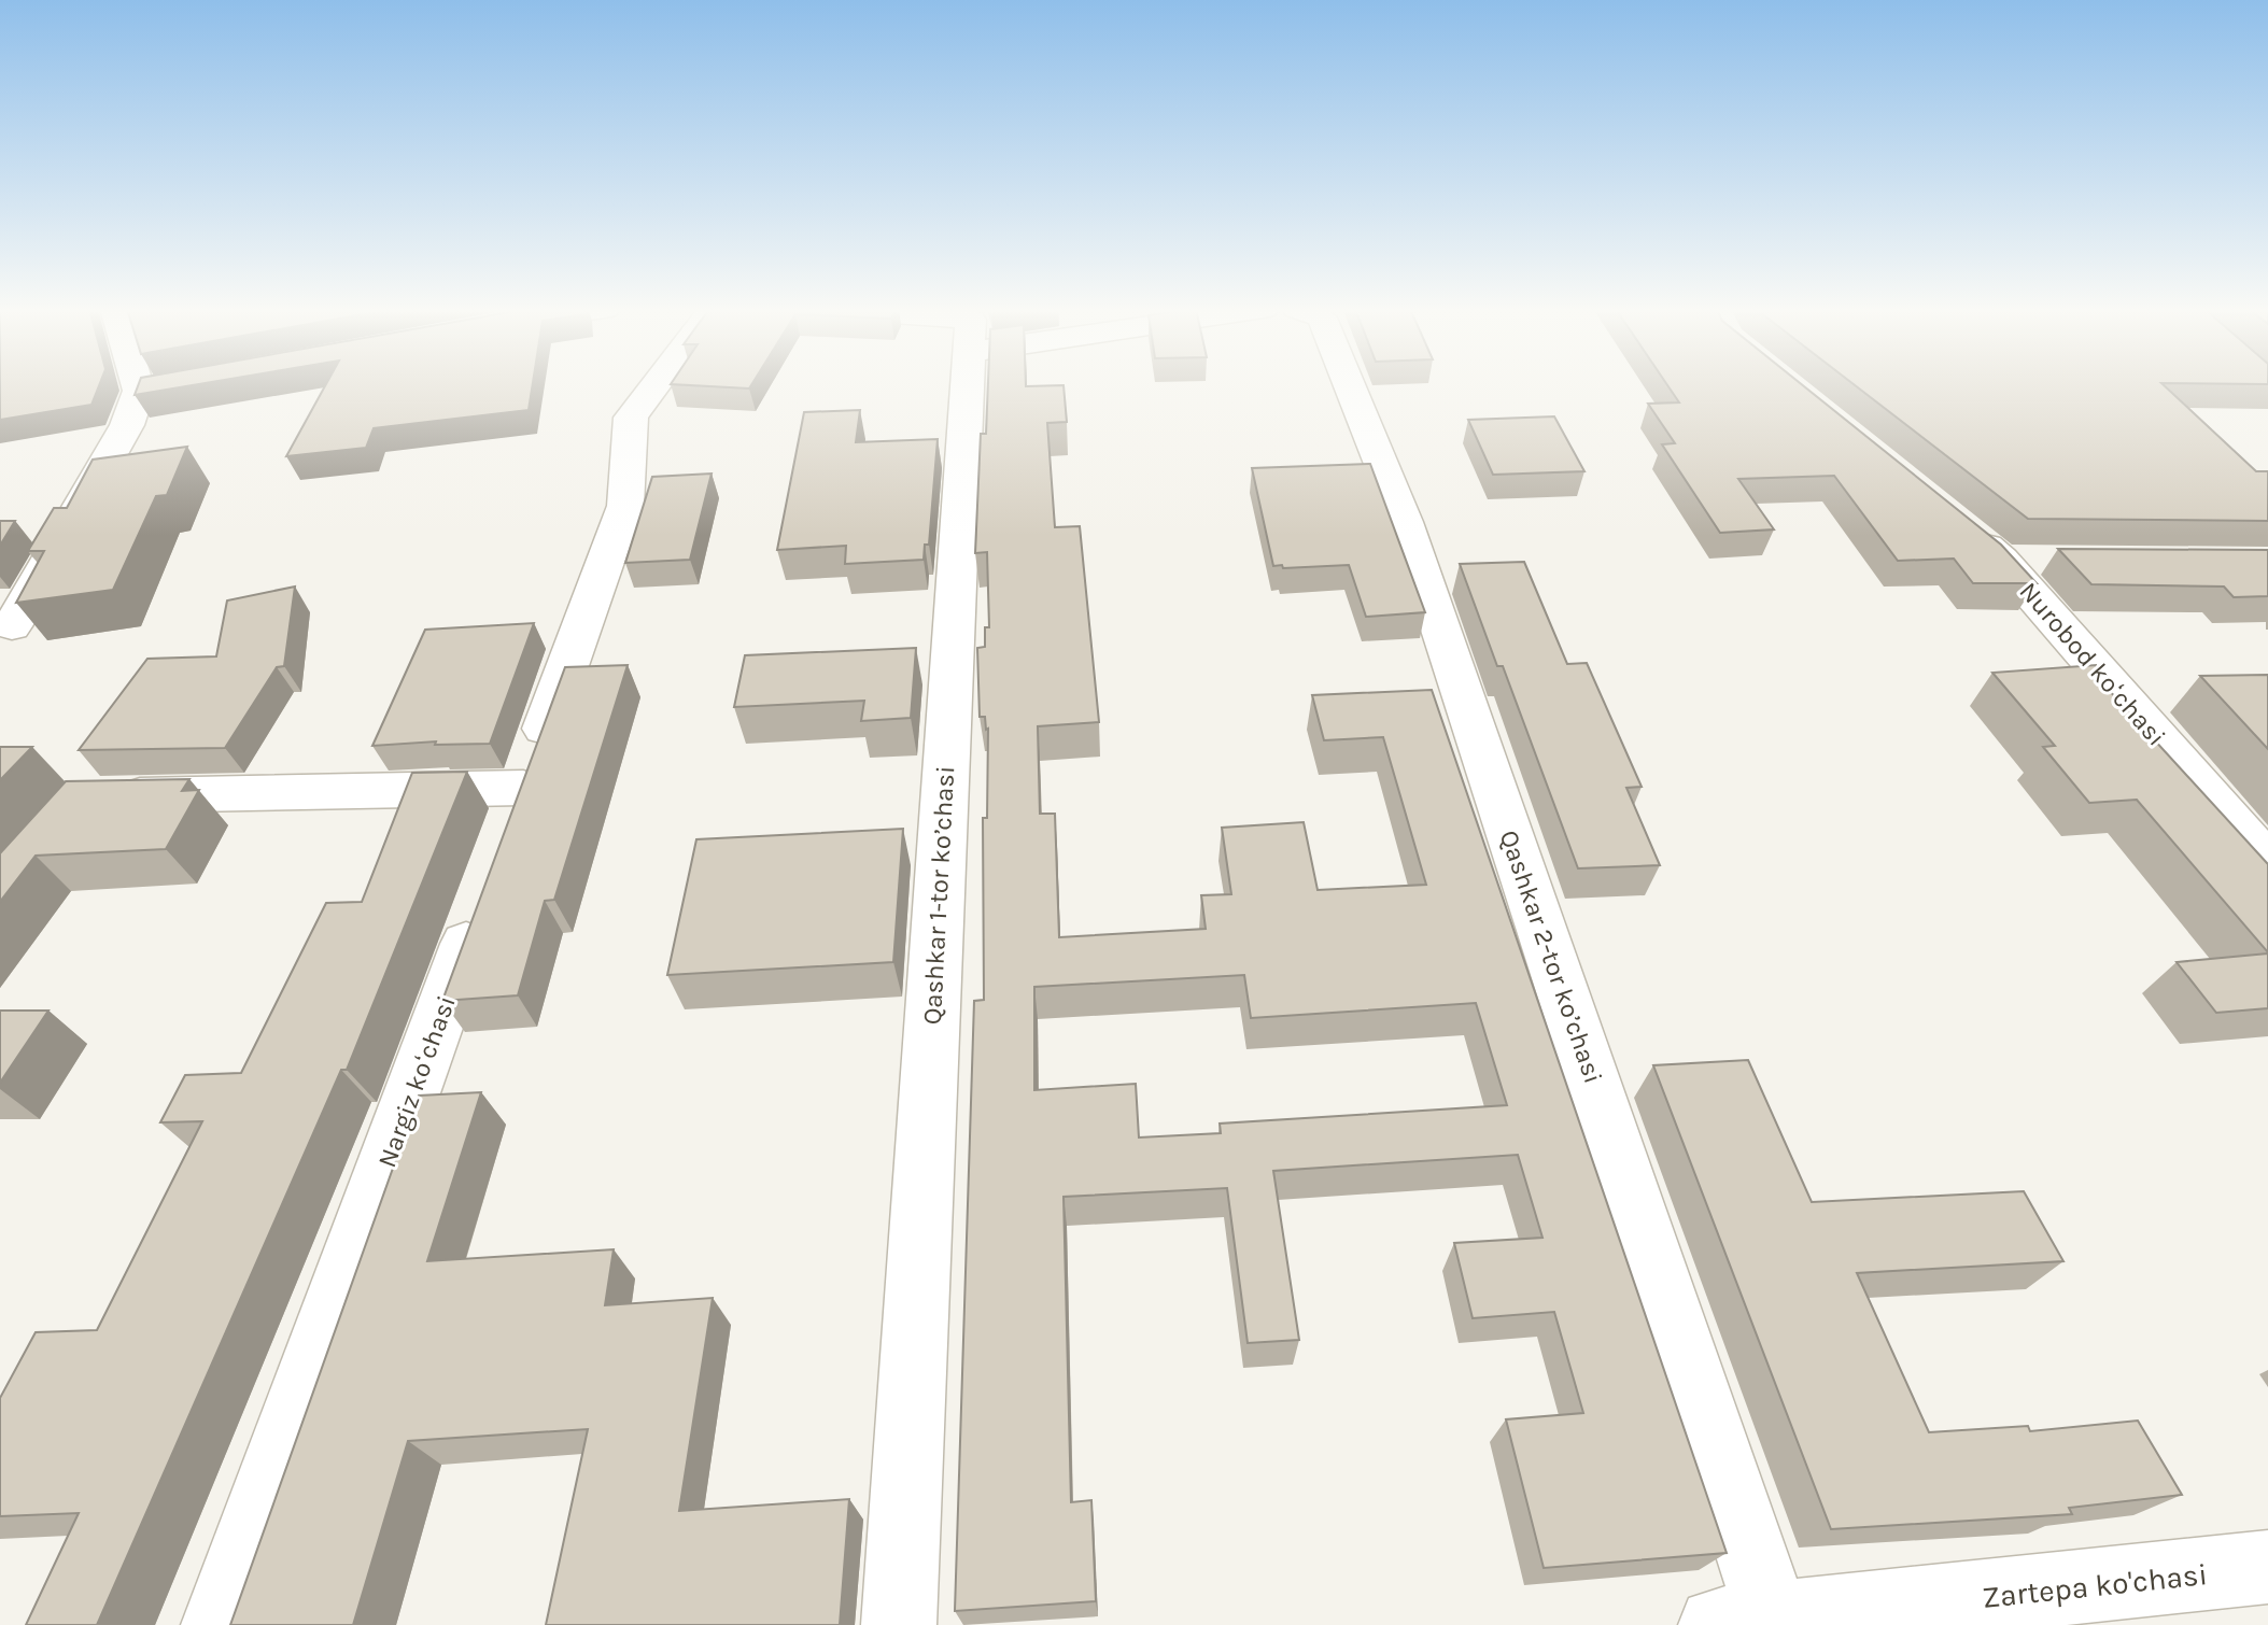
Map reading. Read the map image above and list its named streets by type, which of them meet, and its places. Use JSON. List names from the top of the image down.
{
  "streets": {
    "street": [
      "Nurobod koʻchasi",
      "Qashkar 1-tor koʼchasi",
      "Qashkar 2-tor koʼchasi",
      "Nargiz koʻchasi",
      "Zartepa ko'chasi"
    ]
  },
  "crossings": [
    ["Qashkar 2-tor koʼchasi", "Zartepa ko'chasi"]
  ]
}
